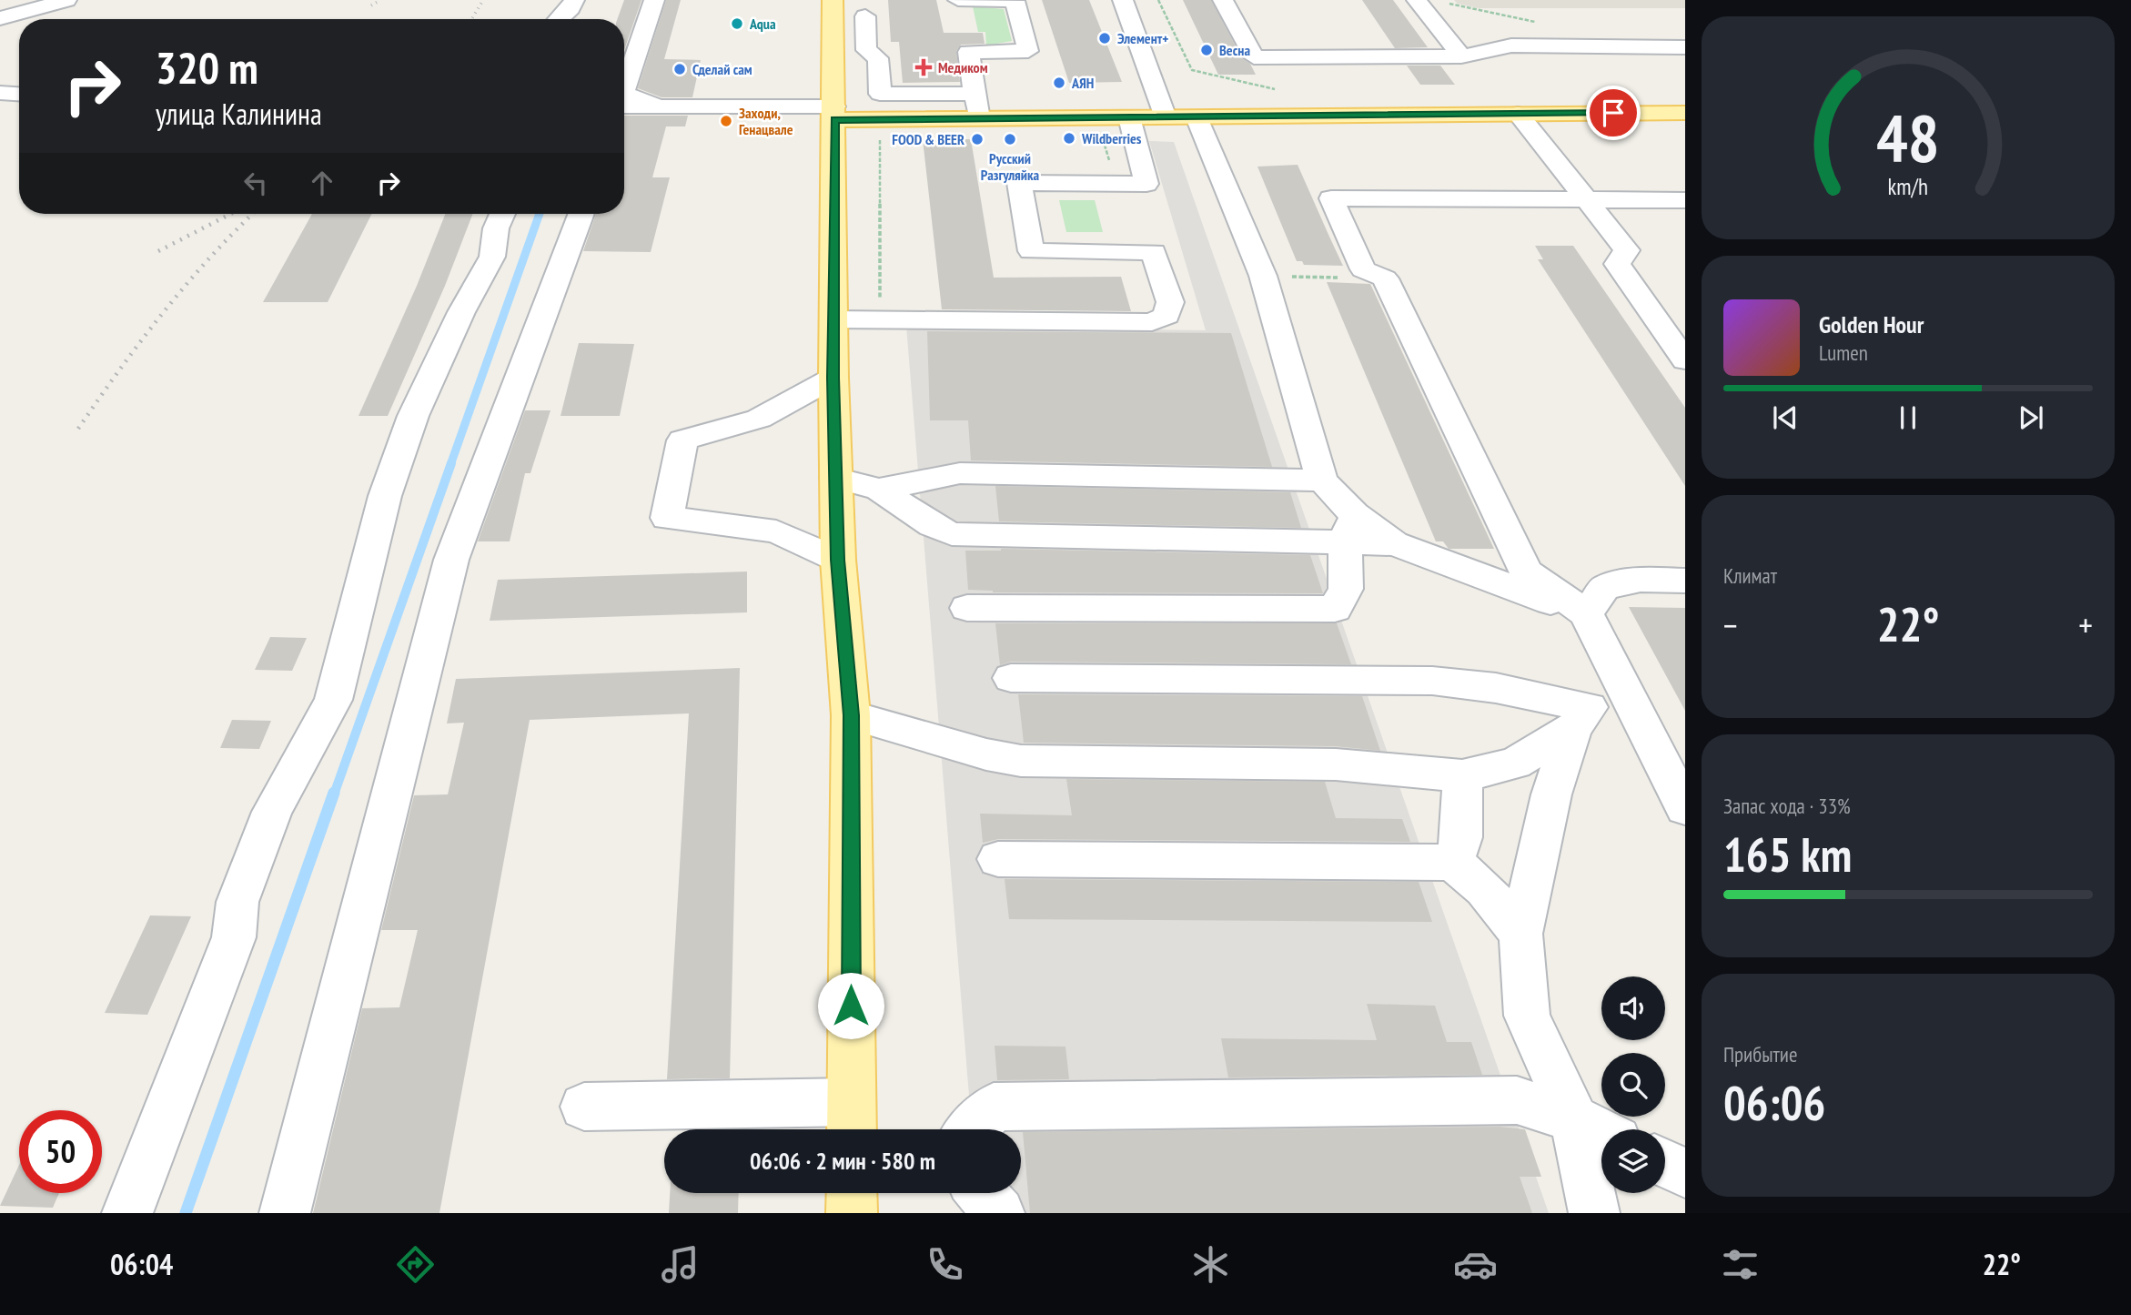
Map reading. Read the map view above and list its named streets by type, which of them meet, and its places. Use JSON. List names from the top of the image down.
{
  "places": {
    "other": [
      "Aqua",
      "Элемент+",
      "Весна",
      "Сделай сам",
      "АЯН",
      "Заходи, Генацвале",
      "Wildberries",
      "FOOD & BEER",
      "Русский Разгуляйка"
    ],
    "health": ["Медиком"]
  },
  "page": {
    "turn": ["320 m", "улица Калинина"],
    "song": ["Golden Hour", "Lumen"],
    "tile": [
      "Климат",
      ["Запас хода · 33%", "165 km"],
      ["Прибытие", "06:06"]
    ],
    "heat": ["−", "22°", "+"],
    "limit": "50",
    "trip": "06:06 · 2 мин · 580 m",
    "tabs": ["06:04", "22°"],
    "gauge": ["48", "km/h"]
  }
}
